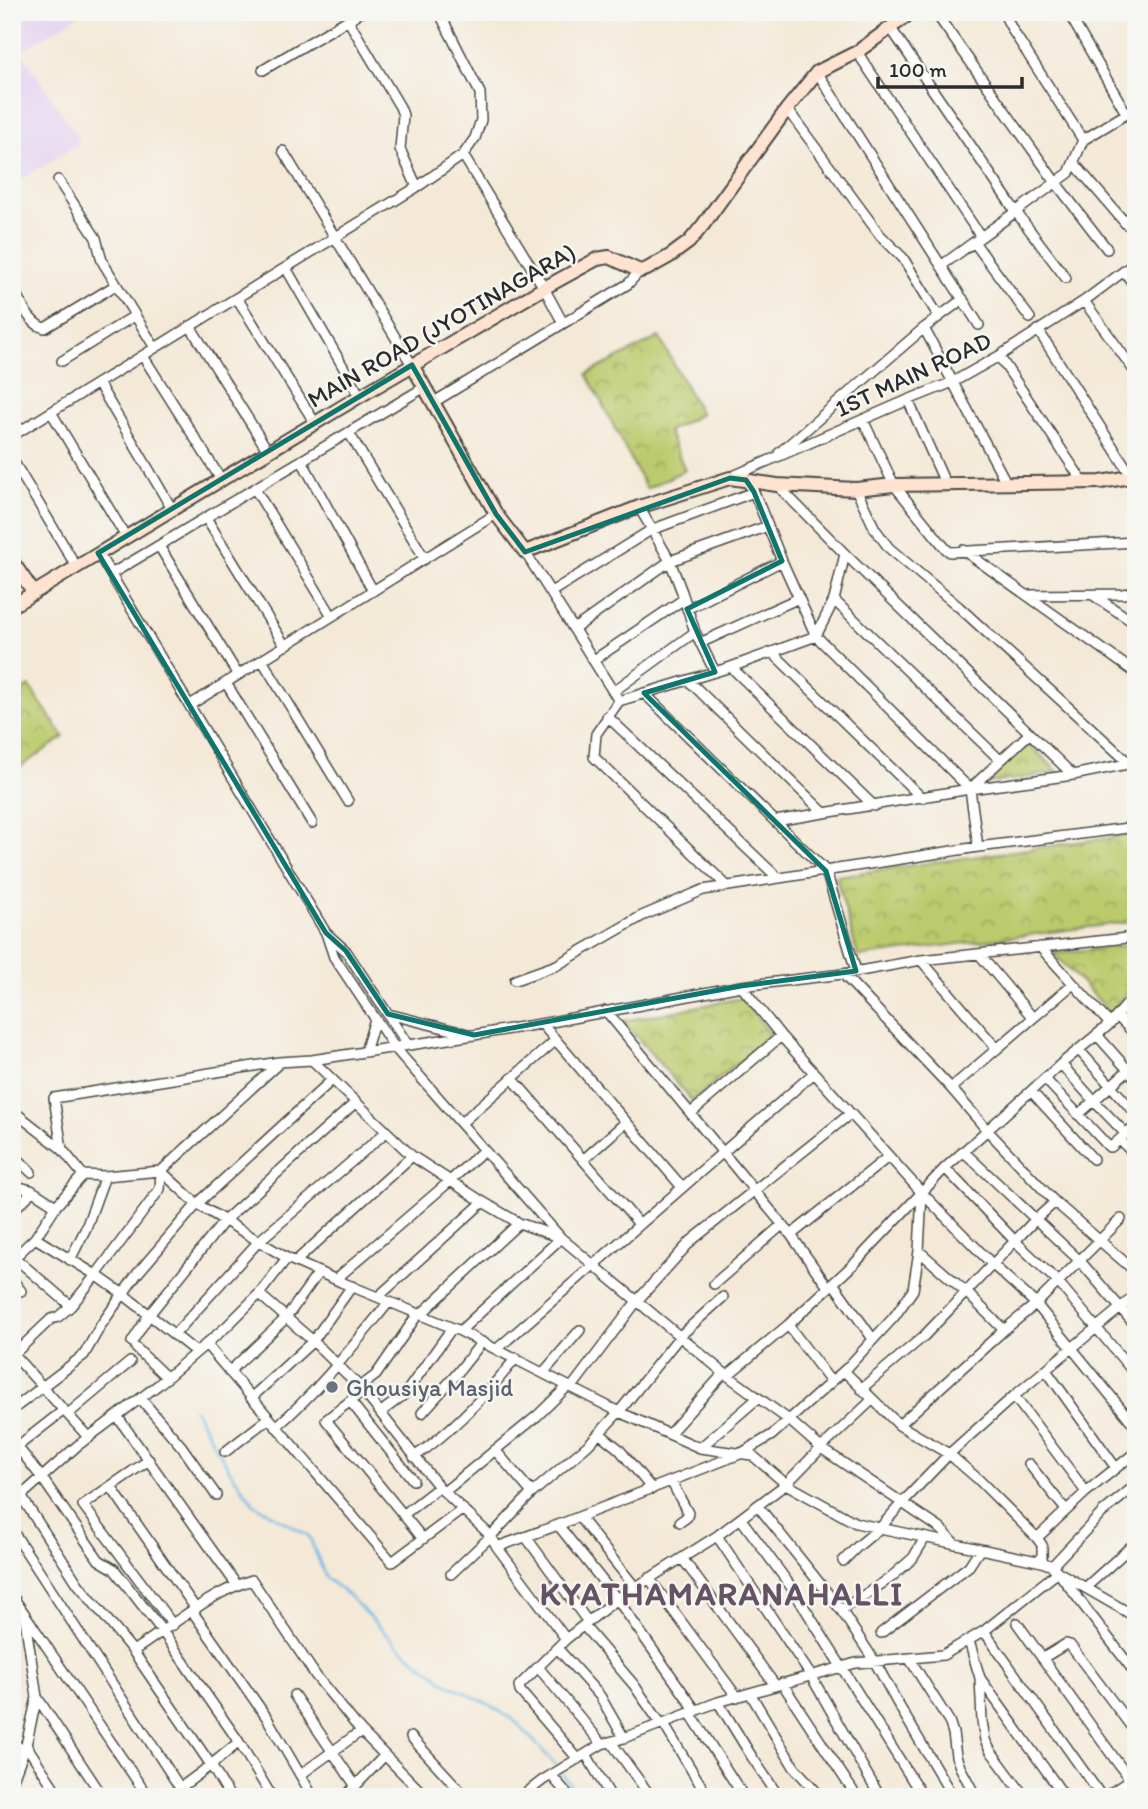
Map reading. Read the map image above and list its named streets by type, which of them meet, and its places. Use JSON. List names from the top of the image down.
{
  "streets": {
    "street": ["MAIN ROAD (JYOTINAGARA)", "1ST MAIN ROAD"]
  },
  "districts": ["KYATHAMARANAHALLI"],
  "places": ["Ghousiya Masjid"],
  "scale_bar": "100 m"
}
